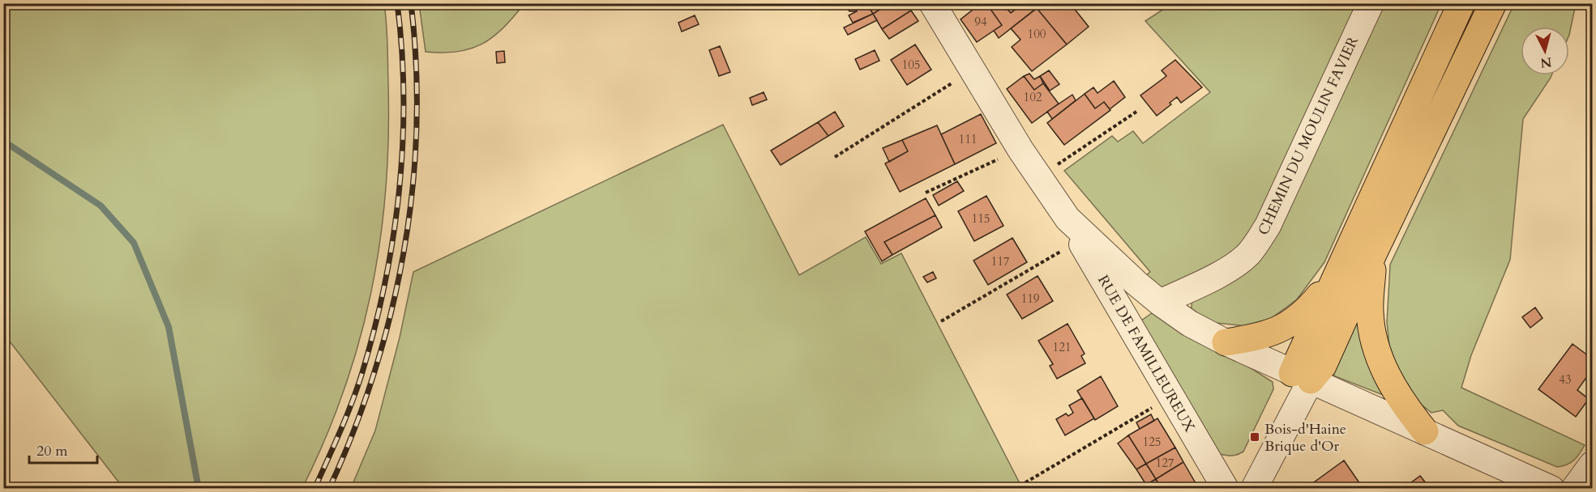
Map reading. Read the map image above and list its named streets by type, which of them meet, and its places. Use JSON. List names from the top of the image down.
{
  "streets": {
    "street": ["CHEMIN DU MOULIN FAVIER", "RUE DE FAMILLEUREUX"]
  },
  "crossings": [
    ["CHEMIN DU MOULIN FAVIER", "RUE DE FAMILLEUREUX"]
  ],
  "places": {
    "transit": ["Bois-d'Haine Brique d'Or"]
  },
  "house_numbers": [
    "94",
    "100",
    "105",
    "102",
    "111",
    "115",
    "117",
    "119",
    "121",
    "43",
    "125",
    "127"
  ],
  "scale_bar": "20 m",
  "north": "bottom"
}
